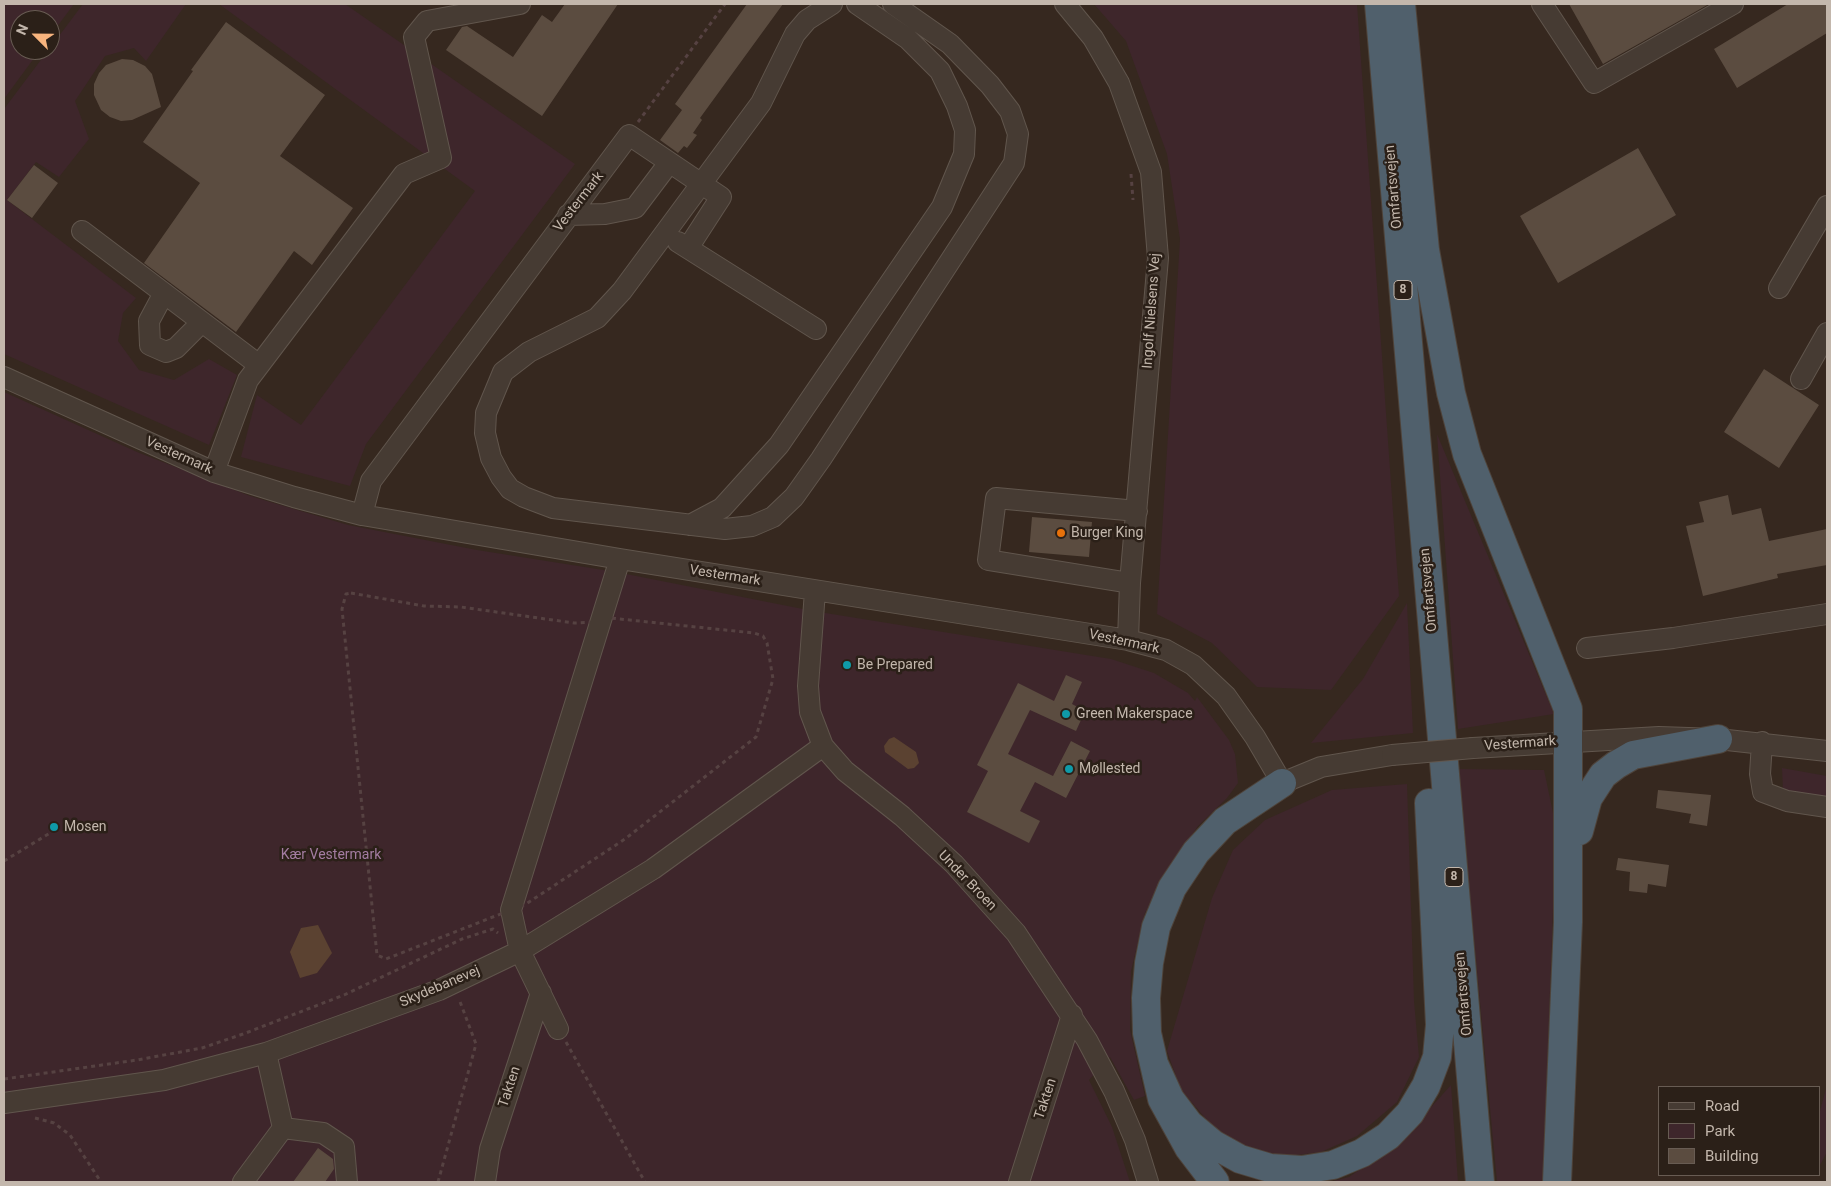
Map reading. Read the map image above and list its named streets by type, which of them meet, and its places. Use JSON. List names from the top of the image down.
{
  "streets": {
    "highway": ["Omfartsvejen", "8"],
    "street": [
      "Vestermark",
      "Ingolf Nielsens Vej",
      "Under Broen",
      "Skydebanevej",
      "Takten"
    ]
  },
  "crossings": [
    ["Vestermark", "Ingolf Nielsens Vej"],
    ["Vestermark", "Under Broen"],
    ["Under Broen", "Skydebanevej"],
    ["Under Broen", "Takten"]
  ],
  "parks": ["Kær Vestermark"],
  "places": [
    "Burger King",
    "Be Prepared",
    "Green Makerspace",
    "Møllested",
    "Mosen"
  ],
  "legend": ["Road", "Park", "Building"],
  "north": "top left"
}
